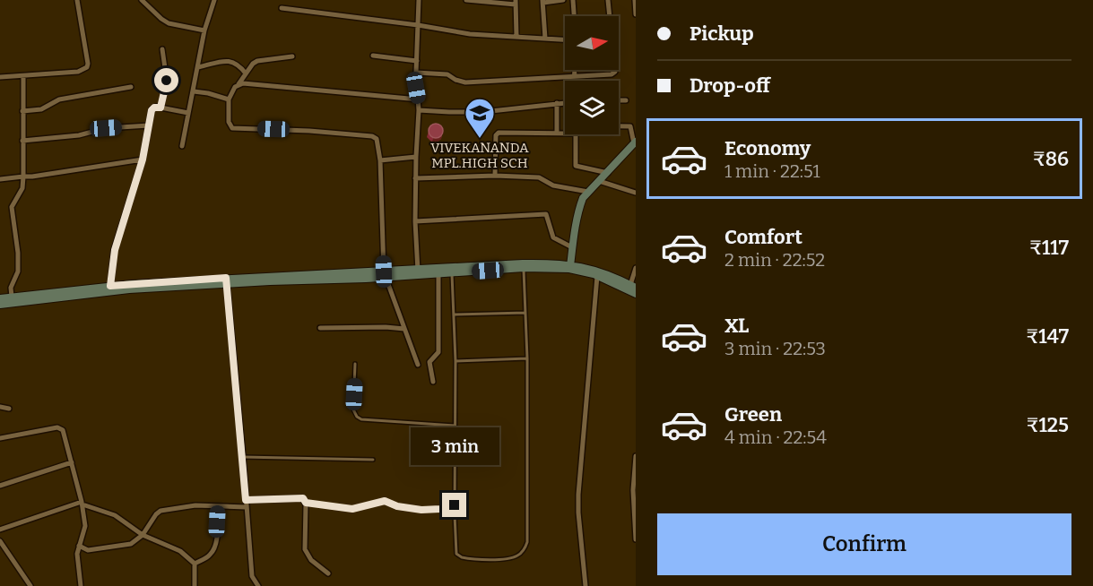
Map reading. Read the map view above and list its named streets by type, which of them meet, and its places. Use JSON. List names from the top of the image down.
{
  "places": {
    "school or university": ["VIVEKANANDA MPL.HIGH SCH"]
  },
  "north": "right",
  "page": {
    "banner": ["Pickup", "Drop-off"],
    "list": [
      {
        "name": "Economy",
        "note": "1 min · 22:51",
        "value": "₹86"
      },
      {
        "name": "Comfort",
        "note": "2 min · 22:52",
        "value": "₹117"
      },
      {
        "name": "XL",
        "note": "3 min · 22:53",
        "value": "₹147"
      },
      {
        "name": "Green",
        "note": "4 min · 22:54",
        "value": "₹125"
      }
    ],
    "bubble": "3 min",
    "buttons": "Confirm"
  }
}
